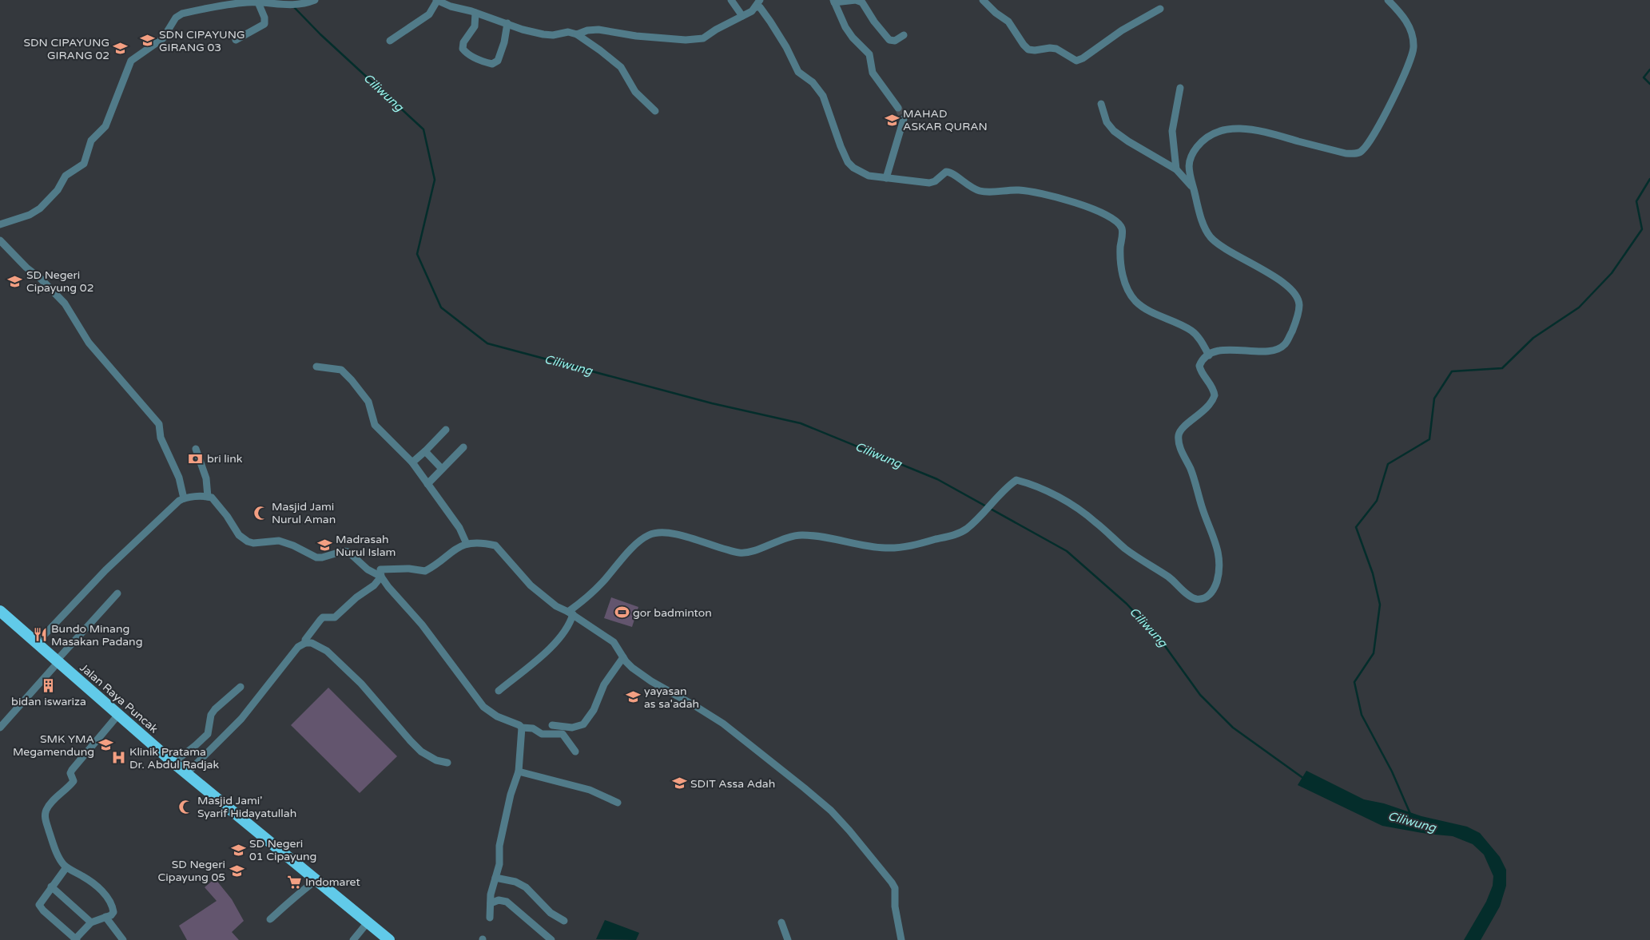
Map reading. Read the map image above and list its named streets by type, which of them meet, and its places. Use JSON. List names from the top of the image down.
{
  "streets": {
    "highway": ["Jalan Raya Puncak"]
  },
  "water": ["Ciliwung"],
  "places": {
    "school or university": [
      "SDN CIPAYUNG GIRANG 03",
      "SDN CIPAYUNG GIRANG 02",
      "MAHAD ASKAR QURAN",
      "SD Negeri Cipayung 02",
      "Madrasah Nurul Islam",
      "yayasan as sa'adah",
      "SMK YMA Megamendung",
      "SDIT Assa Adah",
      "SD Negeri 01 Cipayung",
      "SD Negeri Cipayung 05"
    ],
    "bank": ["bri link"],
    "mosque": ["Masjid Jami Nurul Aman", "Masjid Jami' Syarif Hidayatullah"],
    "sports": ["gor badminton"],
    "restaurant": ["Bundo Minang Masakan Padang"],
    "building": ["bidan iswariza"],
    "hospital": ["Klinik Pratama Dr. Abdul Radjak"],
    "supermarket": ["Indomaret"]
  }
}
